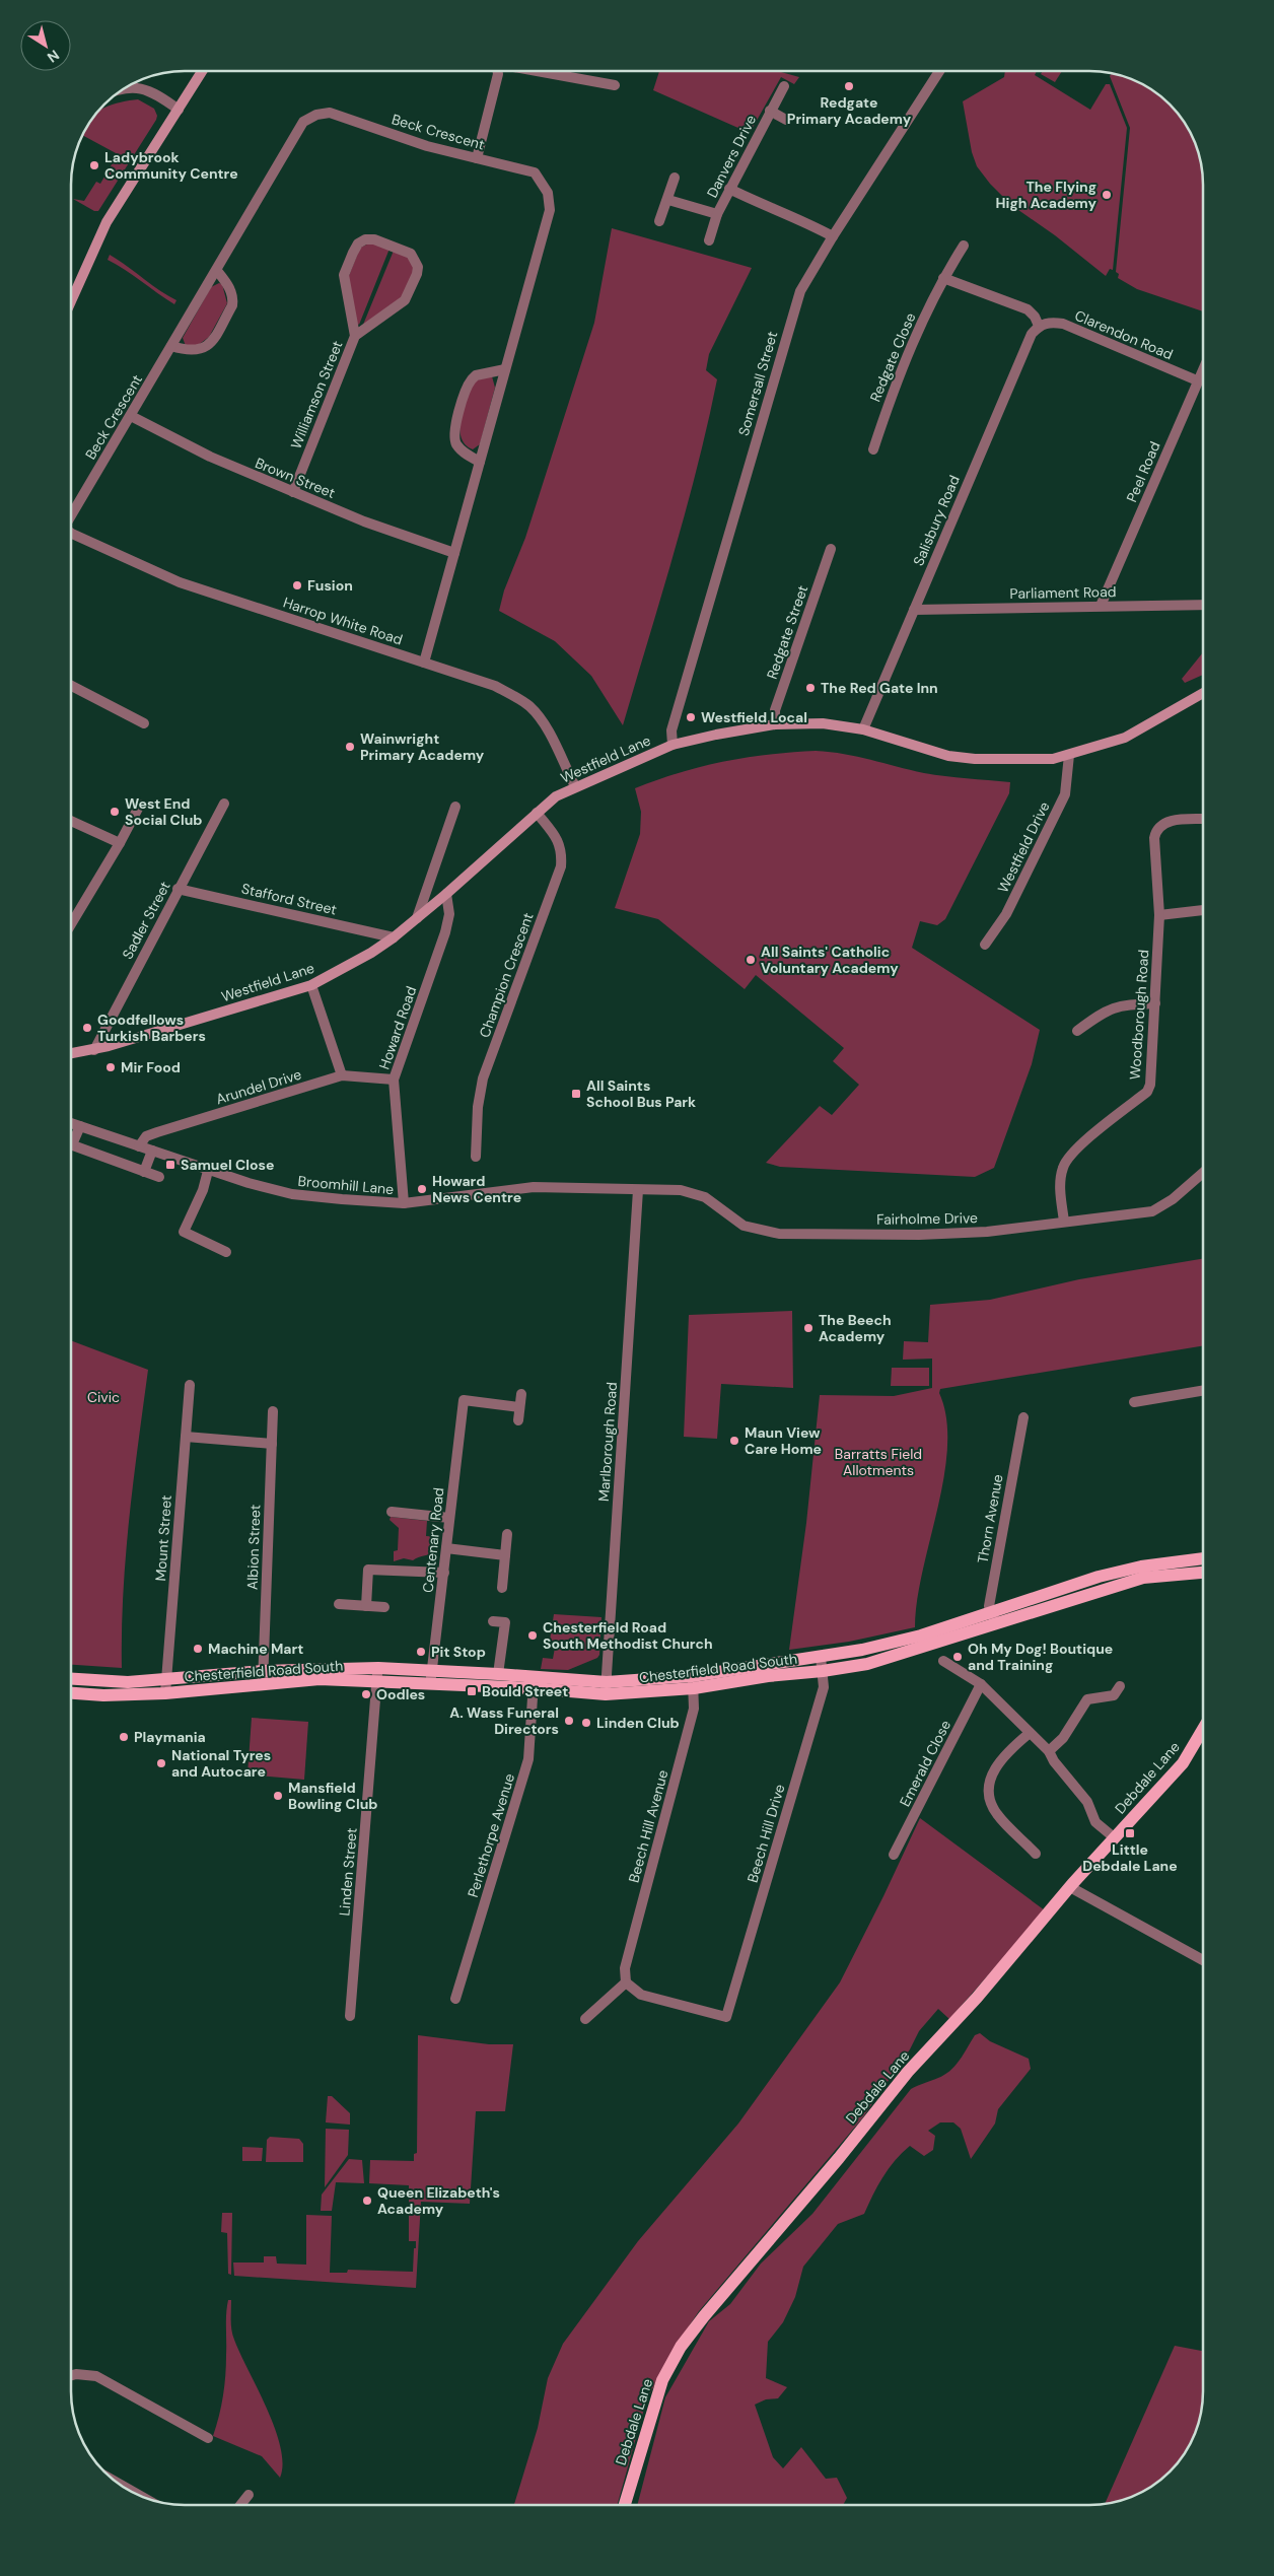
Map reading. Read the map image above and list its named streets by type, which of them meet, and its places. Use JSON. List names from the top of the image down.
{
  "streets": {
    "main road": ["Chesterfield Road South", "Debdale Lane"],
    "street": [
      "Beck Crescent",
      "Danvers Drive",
      "Clarendon Road",
      "Redgate Close",
      "Somersall Street",
      "Williamson Street",
      "Peel Road",
      "Brown Street",
      "Salisbury Road",
      "Parliament Road",
      "Harrop White Road",
      "Redgate Street",
      "Westfield Lane",
      "Westfield Drive",
      "Stafford Street",
      "Sadler Street",
      "Champion Crescent",
      "Woodborough Road",
      "Howard Road",
      "Arundel Drive",
      "Broomhill Lane",
      "Fairholme Drive",
      "Marlborough Road",
      "Thorn Avenue",
      "Mount Street",
      "Centenary Road",
      "Albion Street",
      "Emerald Close",
      "Beech Hill Avenue",
      "Beech Hill Drive",
      "Perlethorpe Avenue",
      "Linden Street"
    ]
  },
  "crossings": [
    ["Beck Crescent", "Brown Street"],
    ["Beck Crescent", "Harrop White Road"],
    ["Clarendon Road", "Peel Road"],
    ["Clarendon Road", "Salisbury Road"],
    ["Somersall Street", "Westfield Lane"],
    ["Williamson Street", "Brown Street"],
    ["Peel Road", "Parliament Road"],
    ["Salisbury Road", "Parliament Road"],
    ["Salisbury Road", "Westfield Lane"],
    ["Harrop White Road", "Westfield Lane"],
    ["Redgate Street", "Westfield Lane"],
    ["Westfield Lane", "Westfield Drive"],
    ["Westfield Lane", "Stafford Street"],
    ["Westfield Lane", "Sadler Street"],
    ["Westfield Lane", "Champion Crescent"],
    ["Westfield Lane", "Howard Road"],
    ["Stafford Street", "Sadler Street"],
    ["Woodborough Road", "Fairholme Drive"],
    ["Howard Road", "Arundel Drive"],
    ["Howard Road", "Broomhill Lane"],
    ["Arundel Drive", "Broomhill Lane"],
    ["Broomhill Lane", "Fairholme Drive"],
    ["Broomhill Lane", "Marlborough Road"],
    ["Fairholme Drive", "Marlborough Road"],
    ["Marlborough Road", "Chesterfield Road South"],
    ["Thorn Avenue", "Chesterfield Road South"],
    ["Mount Street", "Chesterfield Road South"],
    ["Centenary Road", "Chesterfield Road South"],
    ["Albion Street", "Chesterfield Road South"],
    ["Chesterfield Road South", "Beech Hill Avenue"],
    ["Chesterfield Road South", "Beech Hill Drive"],
    ["Chesterfield Road South", "Perlethorpe Avenue"],
    ["Chesterfield Road South", "Linden Street"],
    ["Beech Hill Avenue", "Beech Hill Drive"]
  ],
  "parks": ["Civic", "Barratts Field Allotments"],
  "places": {
    "other": [
      "Redgate Primary Academy",
      "Ladybrook Community Centre",
      "The Flying High Academy",
      "Fusion",
      "The Red Gate Inn",
      "Westfield Local",
      "Wainwright Primary Academy",
      "West End Social Club",
      "All Saints' Catholic Voluntary Academy",
      "Goodfellows Turkish Barbers",
      "Mir Food",
      "Howard News Centre",
      "The Beech Academy",
      "Maun View Care Home",
      "Chesterfield Road South Methodist Church",
      "Machine Mart",
      "Pit Stop",
      "Oh My Dog! Boutique and Training",
      "Oodles",
      "A. Wass Funeral Directors",
      "Linden Club",
      "Playmania",
      "National Tyres and Autocare",
      "Mansfield Bowling Club",
      "Queen Elizabeth's Academy"
    ],
    "transit": [
      "All Saints School Bus Park",
      "Samuel Close",
      "Bould Street",
      "Little Debdale Lane"
    ]
  },
  "north": "bottom right"
}
